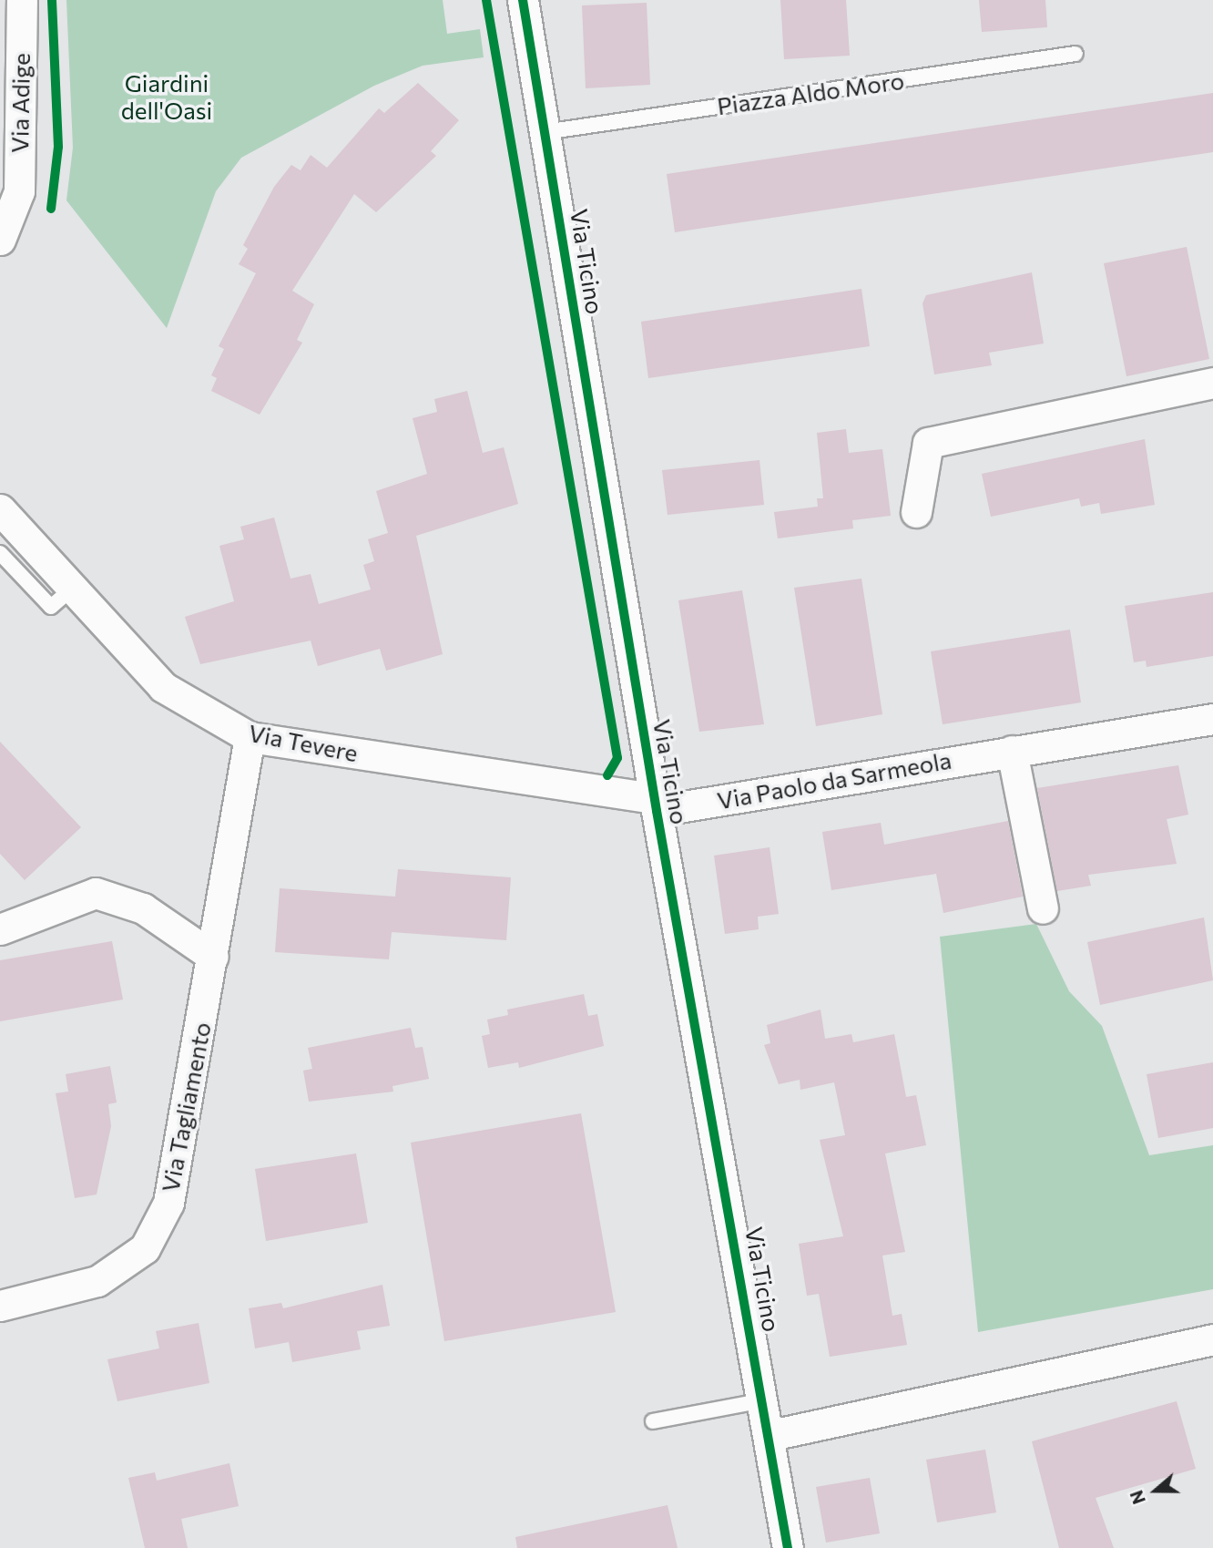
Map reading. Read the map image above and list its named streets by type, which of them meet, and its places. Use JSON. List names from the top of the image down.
{
  "streets": {
    "street": [
      "Via Adige",
      "Via Ticino",
      "Via Tevere",
      "Via Paolo da Sarmeola",
      "Via Tagliamento"
    ],
    "lane": ["Piazza Aldo Moro"]
  },
  "crossings": [
    ["Piazza Aldo Moro", "Via Ticino"],
    ["Via Ticino", "Via Tevere"],
    ["Via Ticino", "Via Paolo da Sarmeola"],
    ["Via Tevere", "Via Paolo da Sarmeola"],
    ["Via Tevere", "Via Tagliamento"]
  ],
  "parks": ["Giardini dell'Oasi"],
  "north": "left"
}
